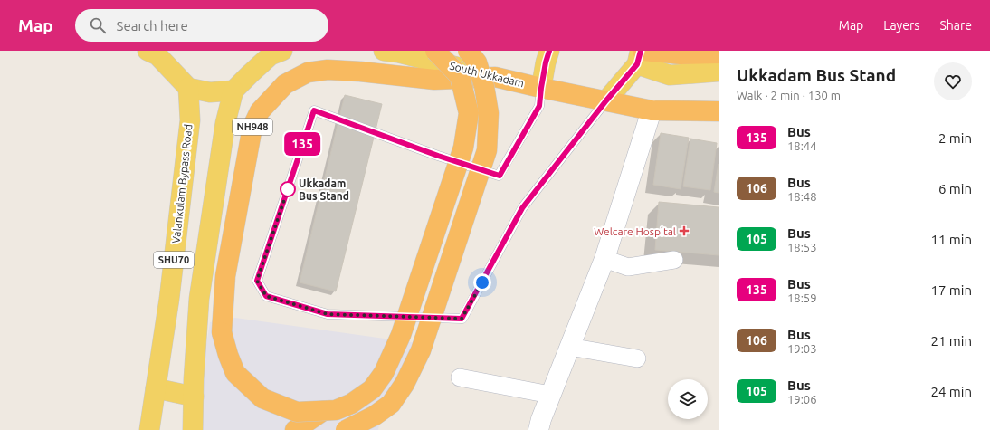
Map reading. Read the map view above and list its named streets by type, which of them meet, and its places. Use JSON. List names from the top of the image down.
{
  "streets": {
    "highway": ["South Ukkadam", "NH948"],
    "main road": ["Valankulam Bypass Road", "SHU70"]
  },
  "crossings": [
    ["South Ukkadam", "NH948"]
  ],
  "places": {
    "other": ["Ukkadam Bus Stand"],
    "health": ["Welcare Hospital"]
  },
  "lines": ["bus line 135"],
  "page": {
    "header": "Map",
    "search": "Search here",
    "nav": ["Map", "Layers", "Share"],
    "on_map": "135",
    "heading": ["Ukkadam Bus Stand", "Walk · 2 min · 130 m"],
    "list": [
      {
        "mark": "135",
        "name": "Bus",
        "note": "18:44",
        "value": "2 min"
      },
      {
        "mark": "106",
        "name": "Bus",
        "note": "18:48",
        "value": "6 min"
      },
      {
        "mark": "105",
        "name": "Bus",
        "note": "18:53",
        "value": "11 min"
      },
      {
        "mark": "135",
        "name": "Bus",
        "note": "18:59",
        "value": "17 min"
      },
      {
        "mark": "106",
        "name": "Bus",
        "note": "19:03",
        "value": "21 min"
      },
      {
        "mark": "105",
        "name": "Bus",
        "note": "19:06",
        "value": "24 min"
      }
    ]
  }
}
